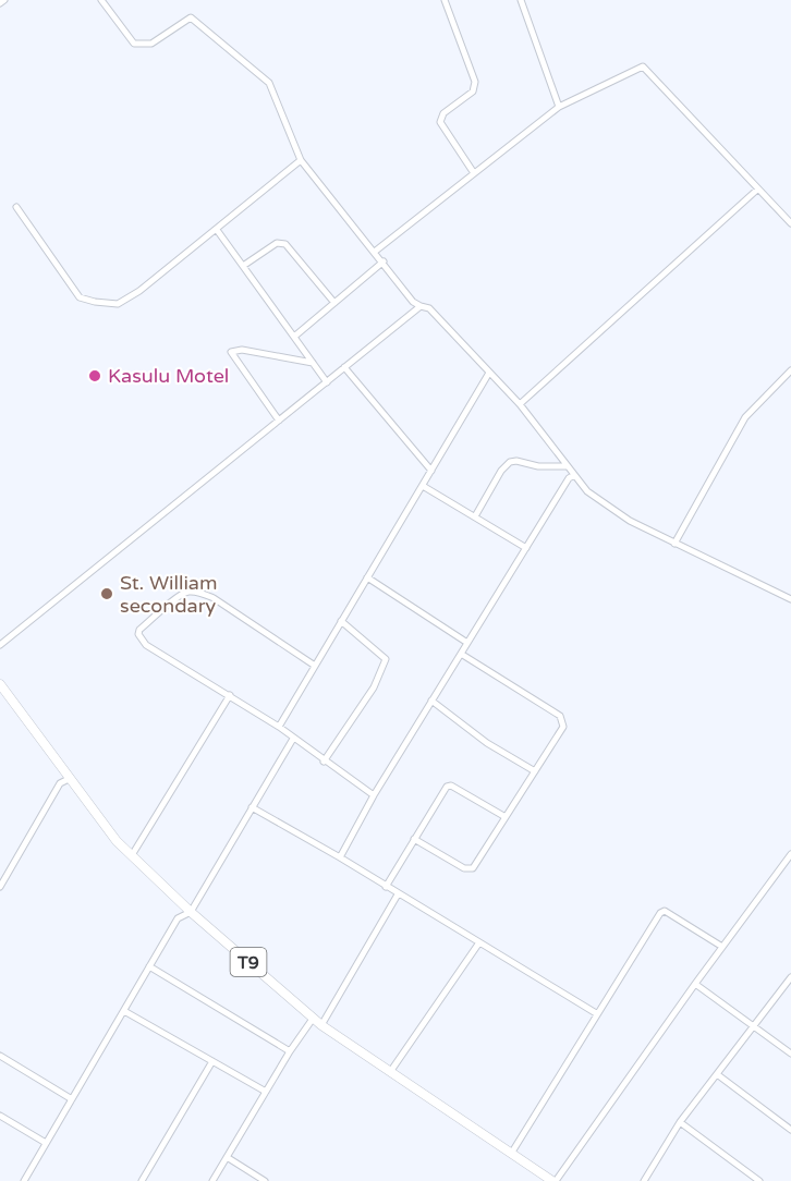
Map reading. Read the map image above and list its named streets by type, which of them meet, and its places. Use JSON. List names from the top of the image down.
{
  "streets": {
    "highway": ["T9"]
  },
  "places": ["Kasulu Motel", "St. William secondary"]
}
